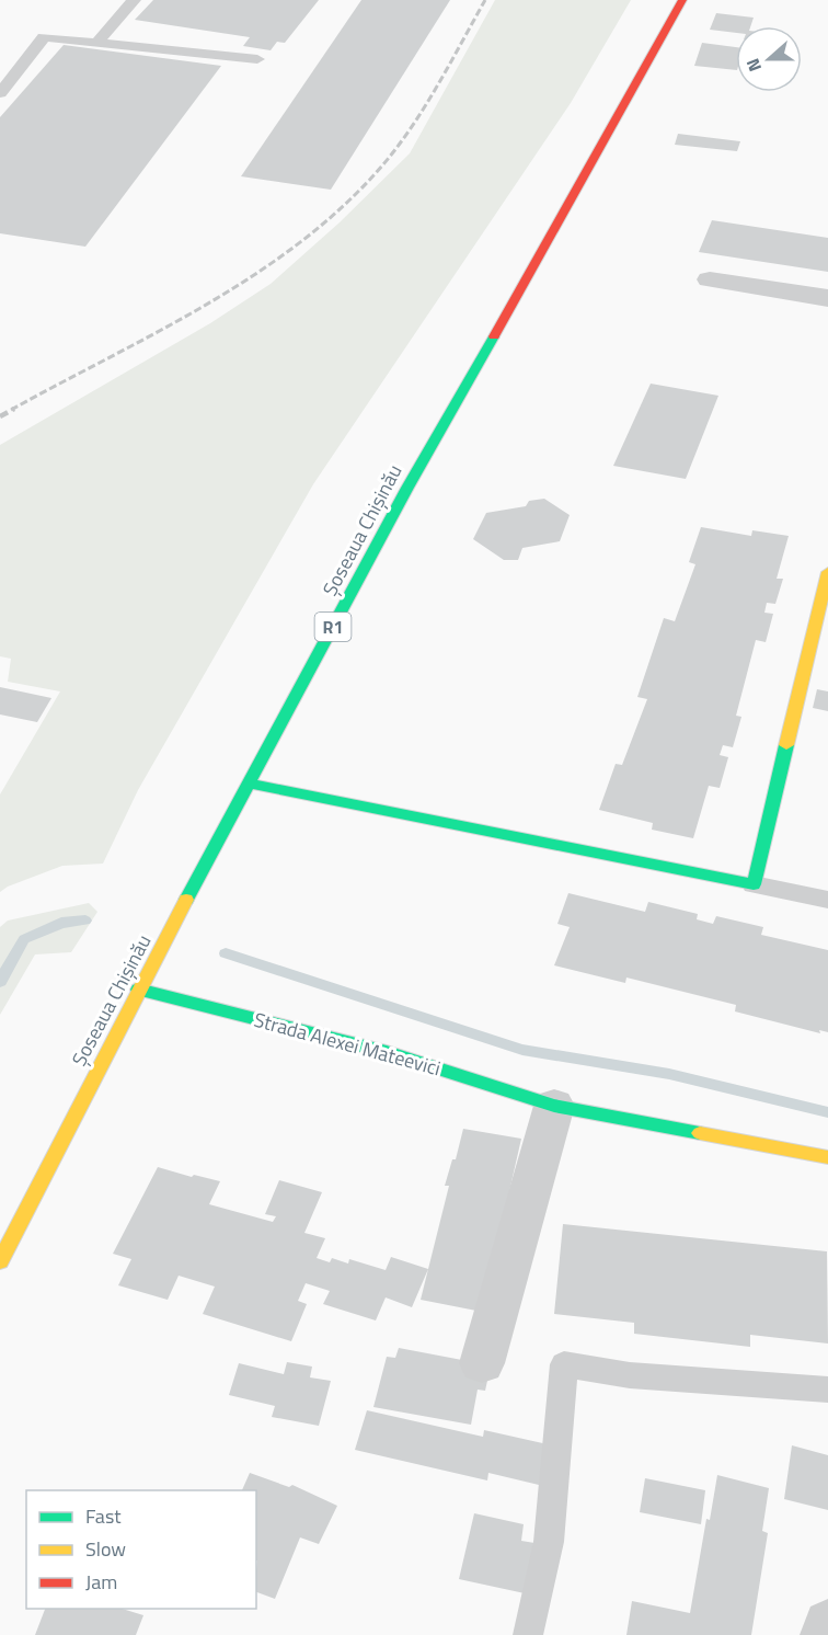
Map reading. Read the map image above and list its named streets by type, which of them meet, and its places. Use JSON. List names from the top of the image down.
{
  "streets": {
    "main road": ["Șoseaua Chișinău", "R1", "Strada Alexei Mateevici"]
  },
  "crossings": [
    ["Șoseaua Chișinău", "Strada Alexei Mateevici"]
  ],
  "legend": ["Fast", "Slow", "Jam"],
  "north": "left"
}
